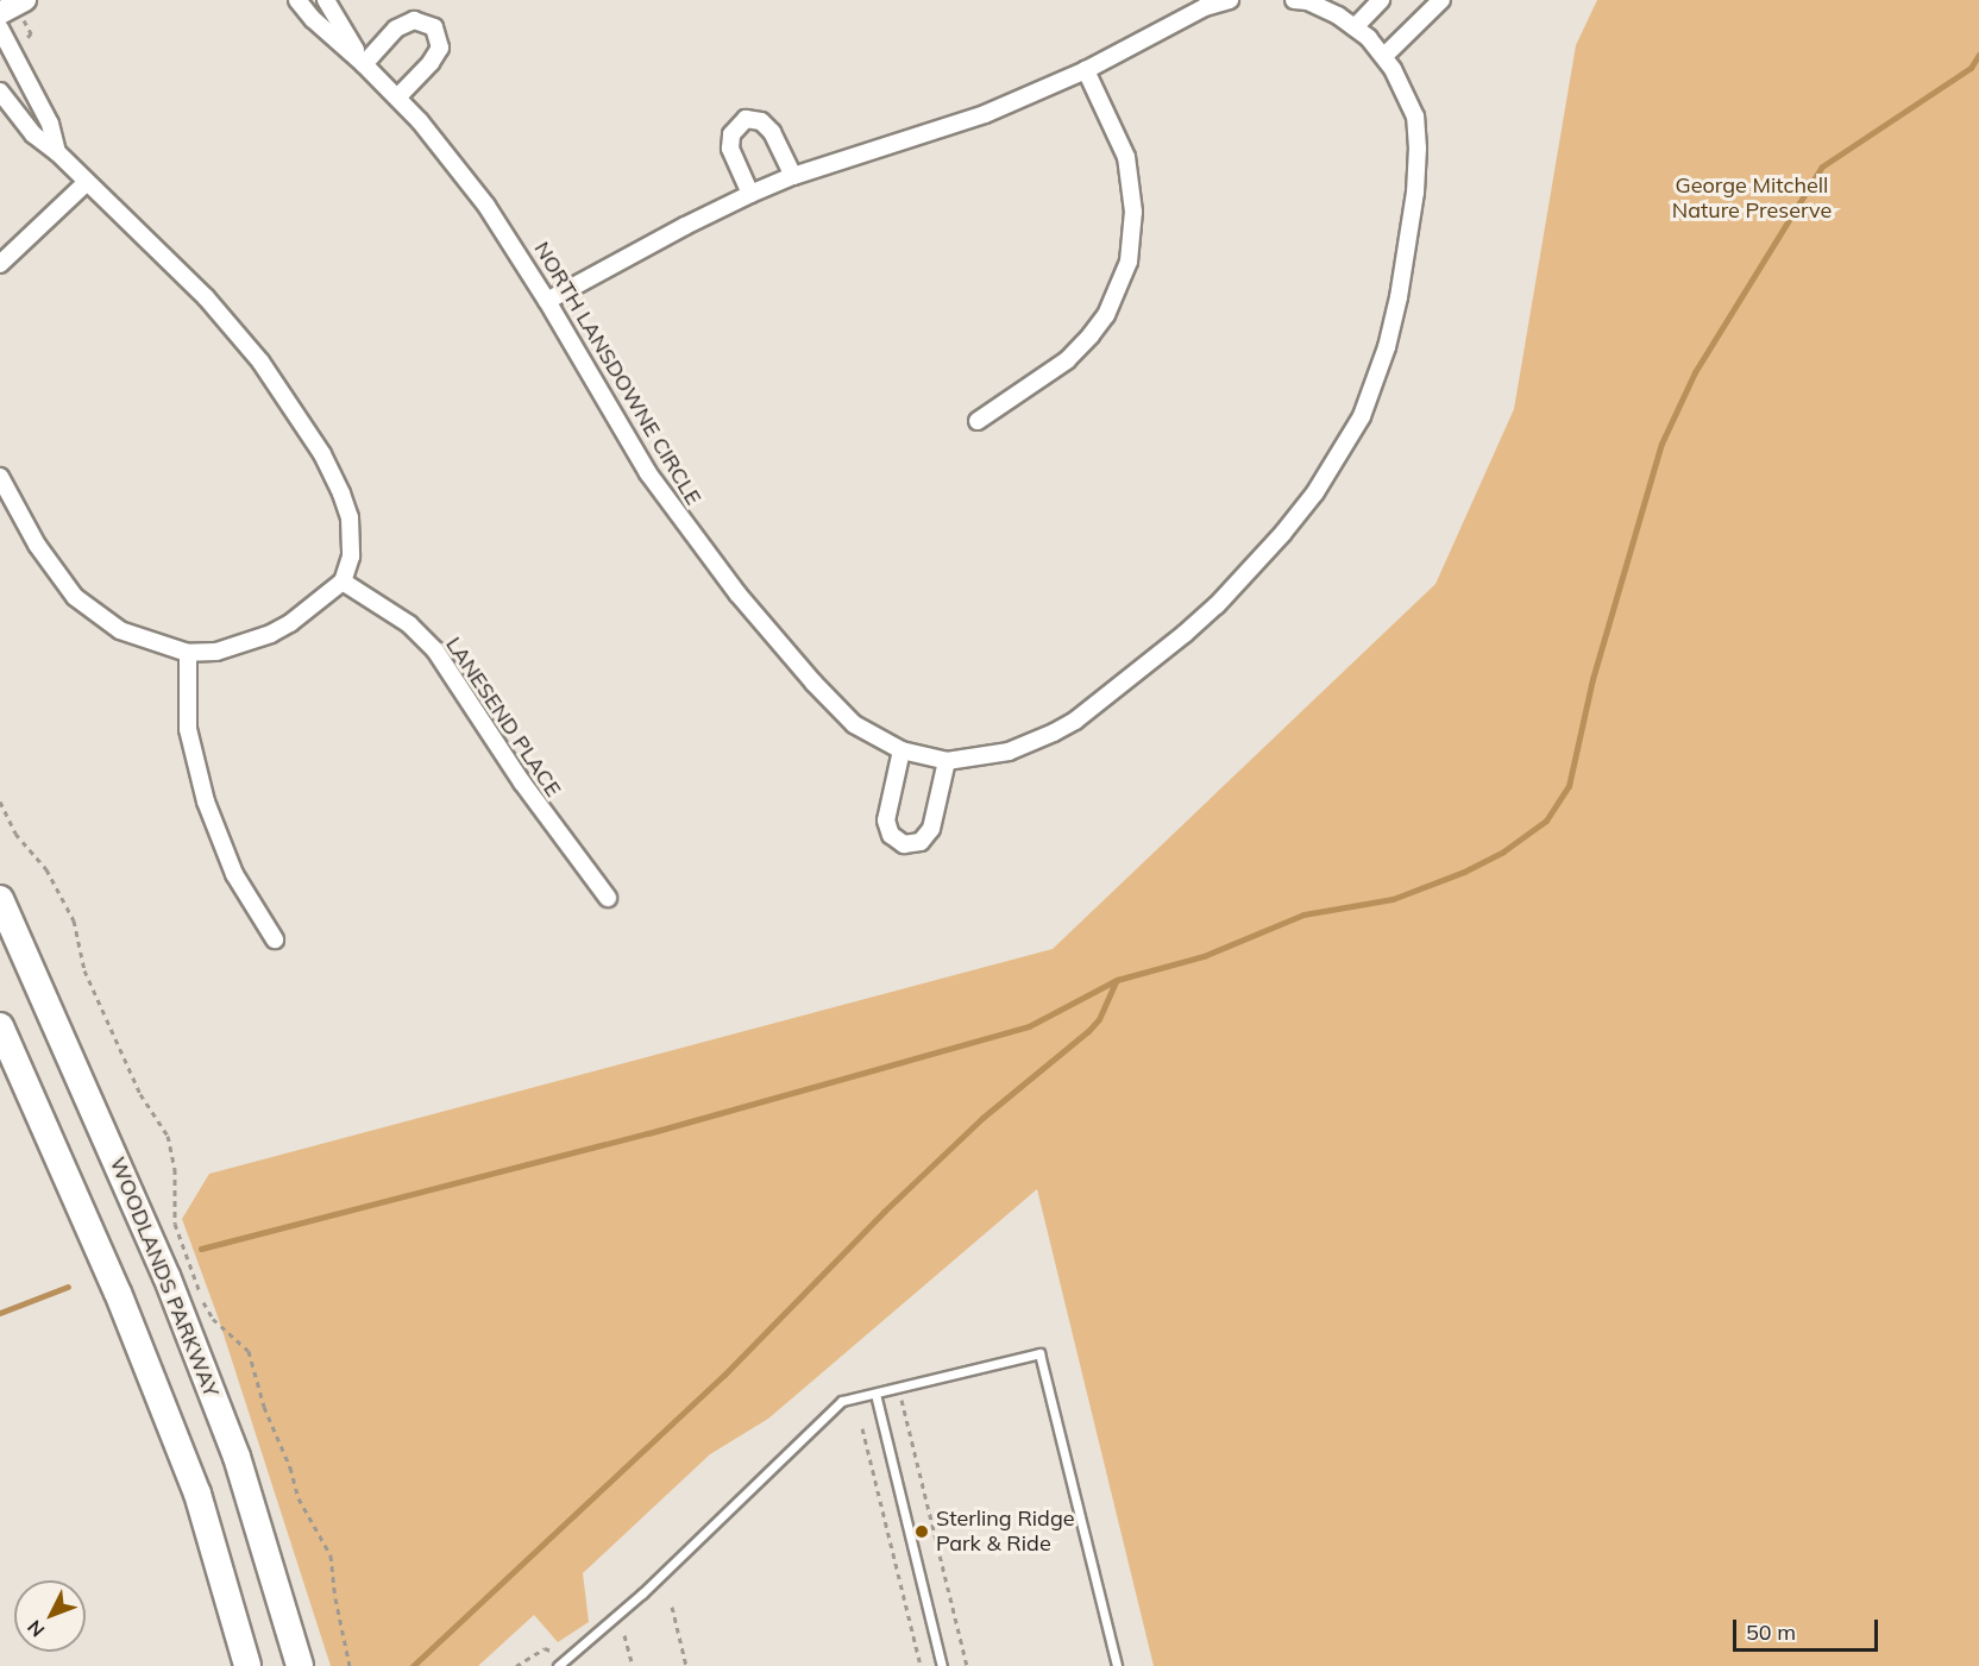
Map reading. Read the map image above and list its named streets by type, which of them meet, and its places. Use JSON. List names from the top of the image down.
{
  "streets": {
    "main road": ["WOODLANDS PARKWAY"],
    "street": ["NORTH LANSDOWNE CIRCLE", "LANESEND PLACE"]
  },
  "parks": ["George Mitchell Nature Preserve"],
  "places": ["Sterling Ridge Park & Ride"],
  "scale_bar": "50 m",
  "north": "bottom left"
}
